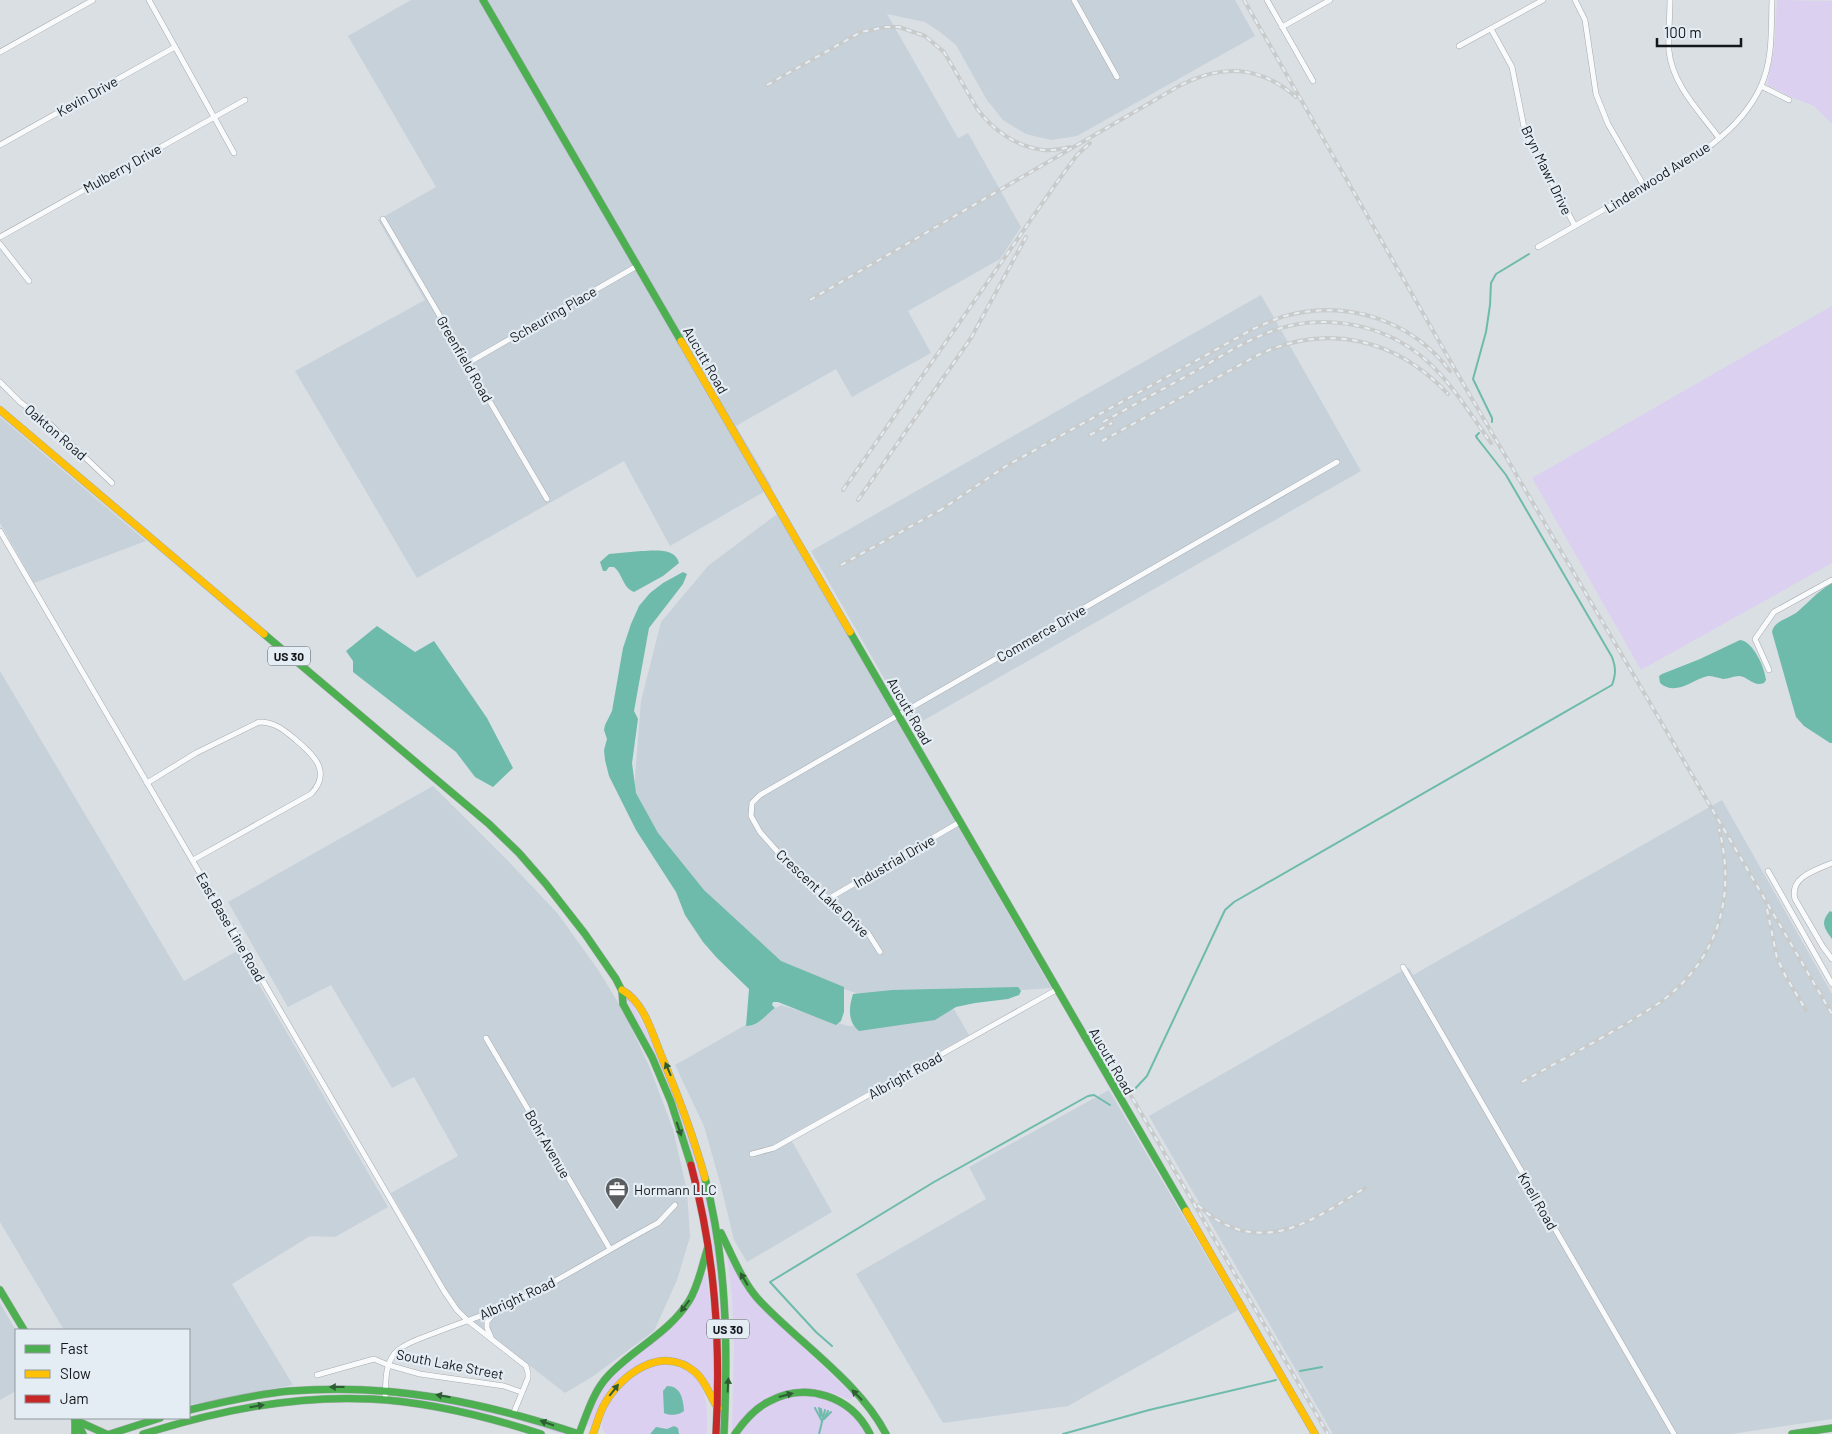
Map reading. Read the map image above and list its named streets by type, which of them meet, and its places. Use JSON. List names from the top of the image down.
{
  "streets": {
    "main road": ["Aucutt Road", "US 30"],
    "street": [
      "Kevin Drive",
      "Mulberry Drive",
      "Bryn Mawr Drive",
      "Lindenwood Avenue",
      "Scheuring Place",
      "Greenfield Road",
      "Oakton Road",
      "Commerce Drive",
      "Industrial Drive",
      "Crescent Lake Drive",
      "East Base Line Road",
      "Albright Road",
      "Bohr Avenue",
      "Knell Road",
      "South Lake Street"
    ]
  },
  "crossings": [
    ["Bryn Mawr Drive", "Lindenwood Avenue"],
    ["Scheuring Place", "Greenfield Road"],
    ["Scheuring Place", "Aucutt Road"],
    ["Aucutt Road", "Commerce Drive"],
    ["Aucutt Road", "Industrial Drive"],
    ["Aucutt Road", "Albright Road"],
    ["Commerce Drive", "Crescent Lake Drive"],
    ["Industrial Drive", "Crescent Lake Drive"],
    ["East Base Line Road", "Albright Road"],
    ["East Base Line Road", "South Lake Street"],
    ["Albright Road", "Bohr Avenue"],
    ["Albright Road", "South Lake Street"]
  ],
  "places": {
    "office": ["Hormann LLC"]
  },
  "legend": ["Fast", "Slow", "Jam"],
  "scale_bar": "100 m"
}
